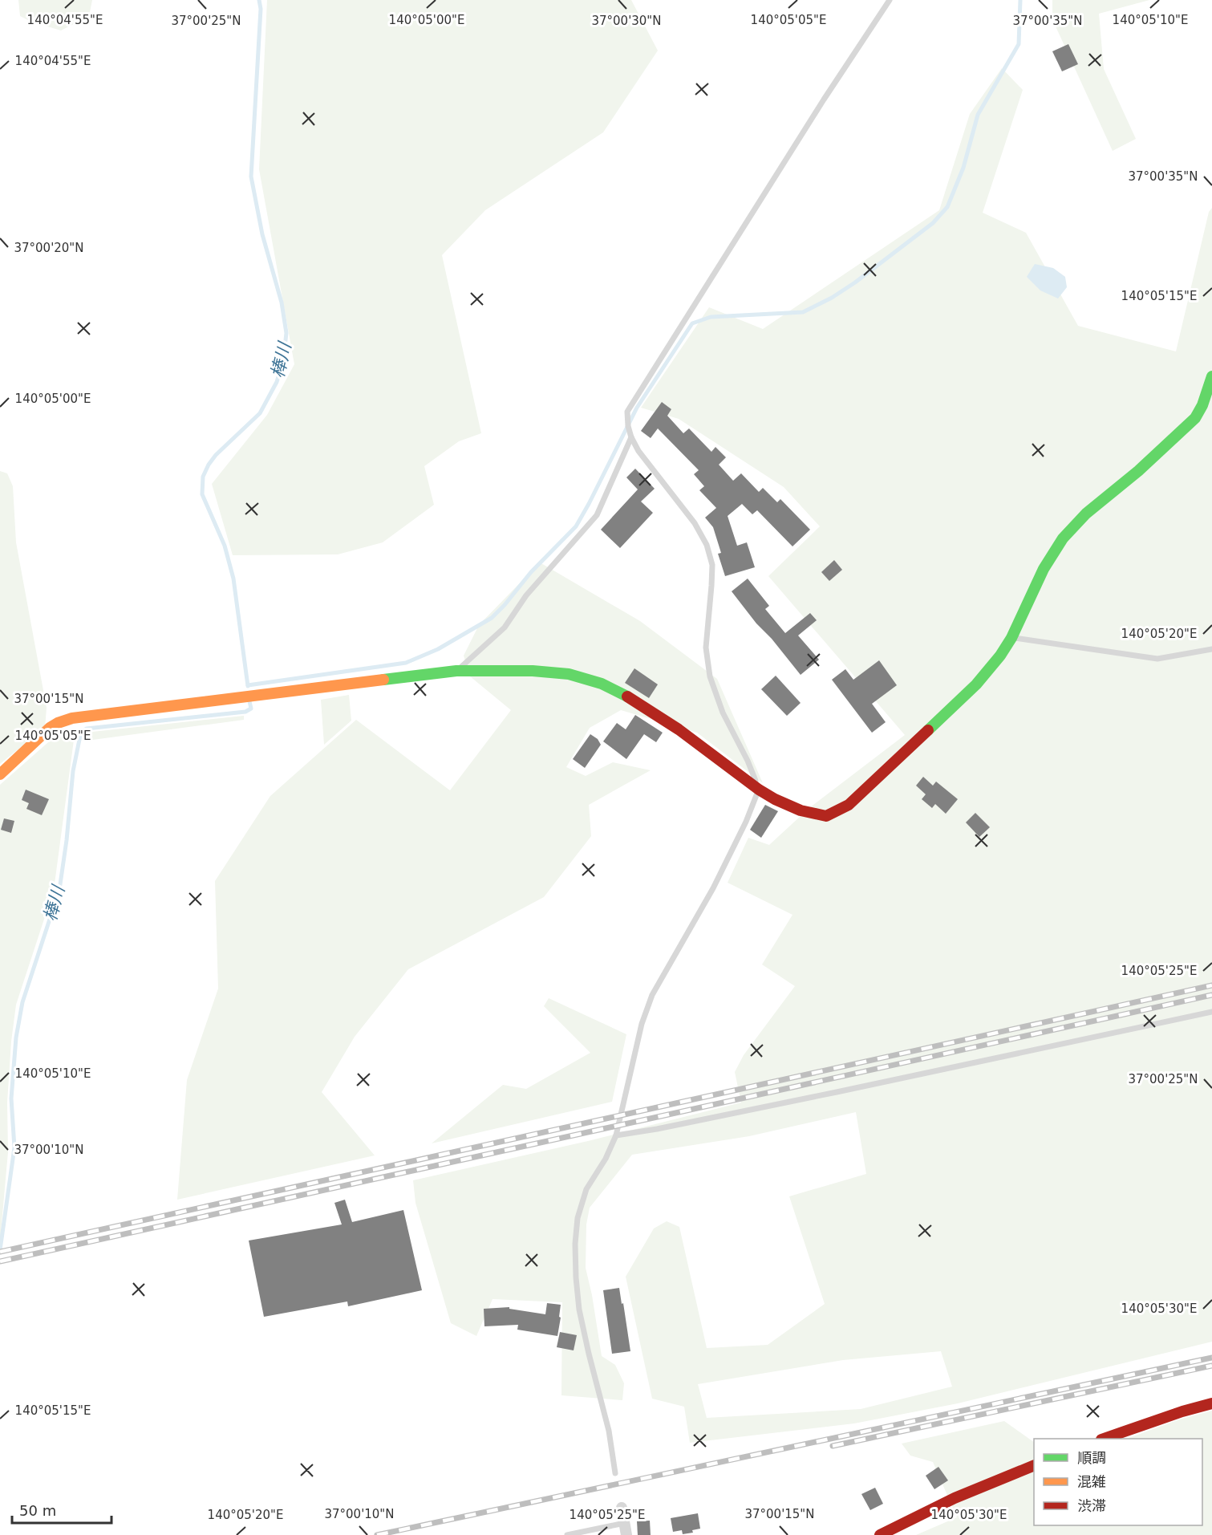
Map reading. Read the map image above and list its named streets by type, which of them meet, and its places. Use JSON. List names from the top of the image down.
{
  "water": ["棒川"],
  "legend": ["順調", "混雑", "渋滞"],
  "scale_bar": "50 m",
  "coordinates": [
    "140°04'55\"E",
    "140°05'00\"E",
    "140°05'05\"E",
    "140°05'10\"E",
    "37°00'30\"N",
    "37°00'35\"N",
    "37°00'25\"N",
    "37°00'20\"N",
    "140°05'15\"E",
    "140°05'20\"E",
    "37°00'15\"N",
    "140°05'25\"E",
    "37°00'10\"N",
    "140°05'30\"E"
  ]
}
